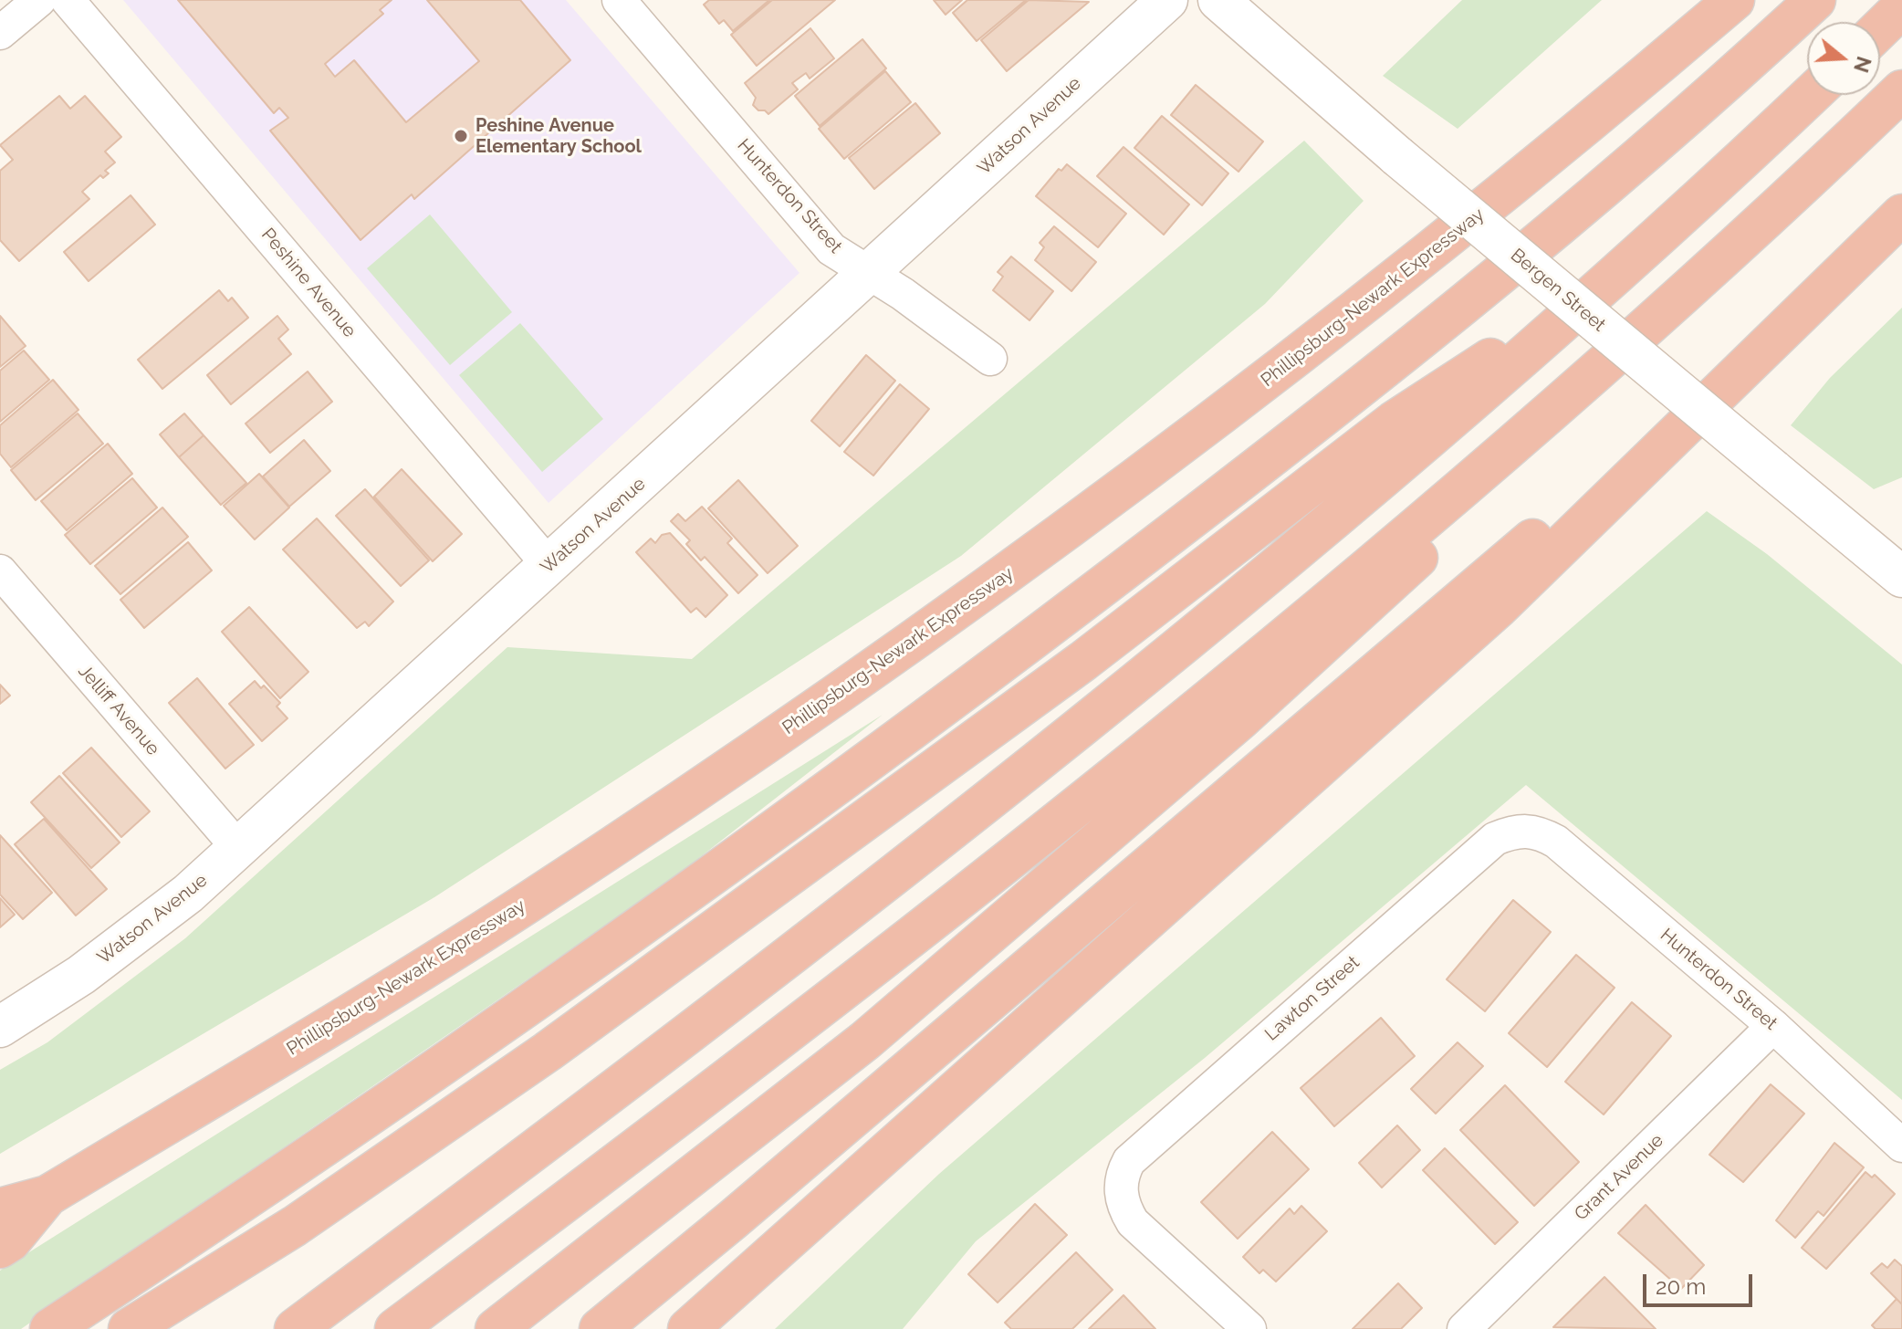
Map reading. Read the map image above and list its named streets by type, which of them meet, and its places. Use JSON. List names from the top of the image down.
{
  "streets": {
    "highway": ["Phillipsburg-Newark Expressway"],
    "street": [
      "Watson Avenue",
      "Hunterdon Street",
      "Peshine Avenue",
      "Bergen Street",
      "Jelliff Avenue",
      "Lawton Street",
      "Grant Avenue"
    ]
  },
  "crossings": [
    ["Watson Avenue", "Hunterdon Street"],
    ["Watson Avenue", "Peshine Avenue"],
    ["Watson Avenue", "Jelliff Avenue"],
    ["Hunterdon Street", "Lawton Street"],
    ["Hunterdon Street", "Grant Avenue"]
  ],
  "places": ["Peshine Avenue Elementary School"],
  "scale_bar": "20 m",
  "north": "right"
}
